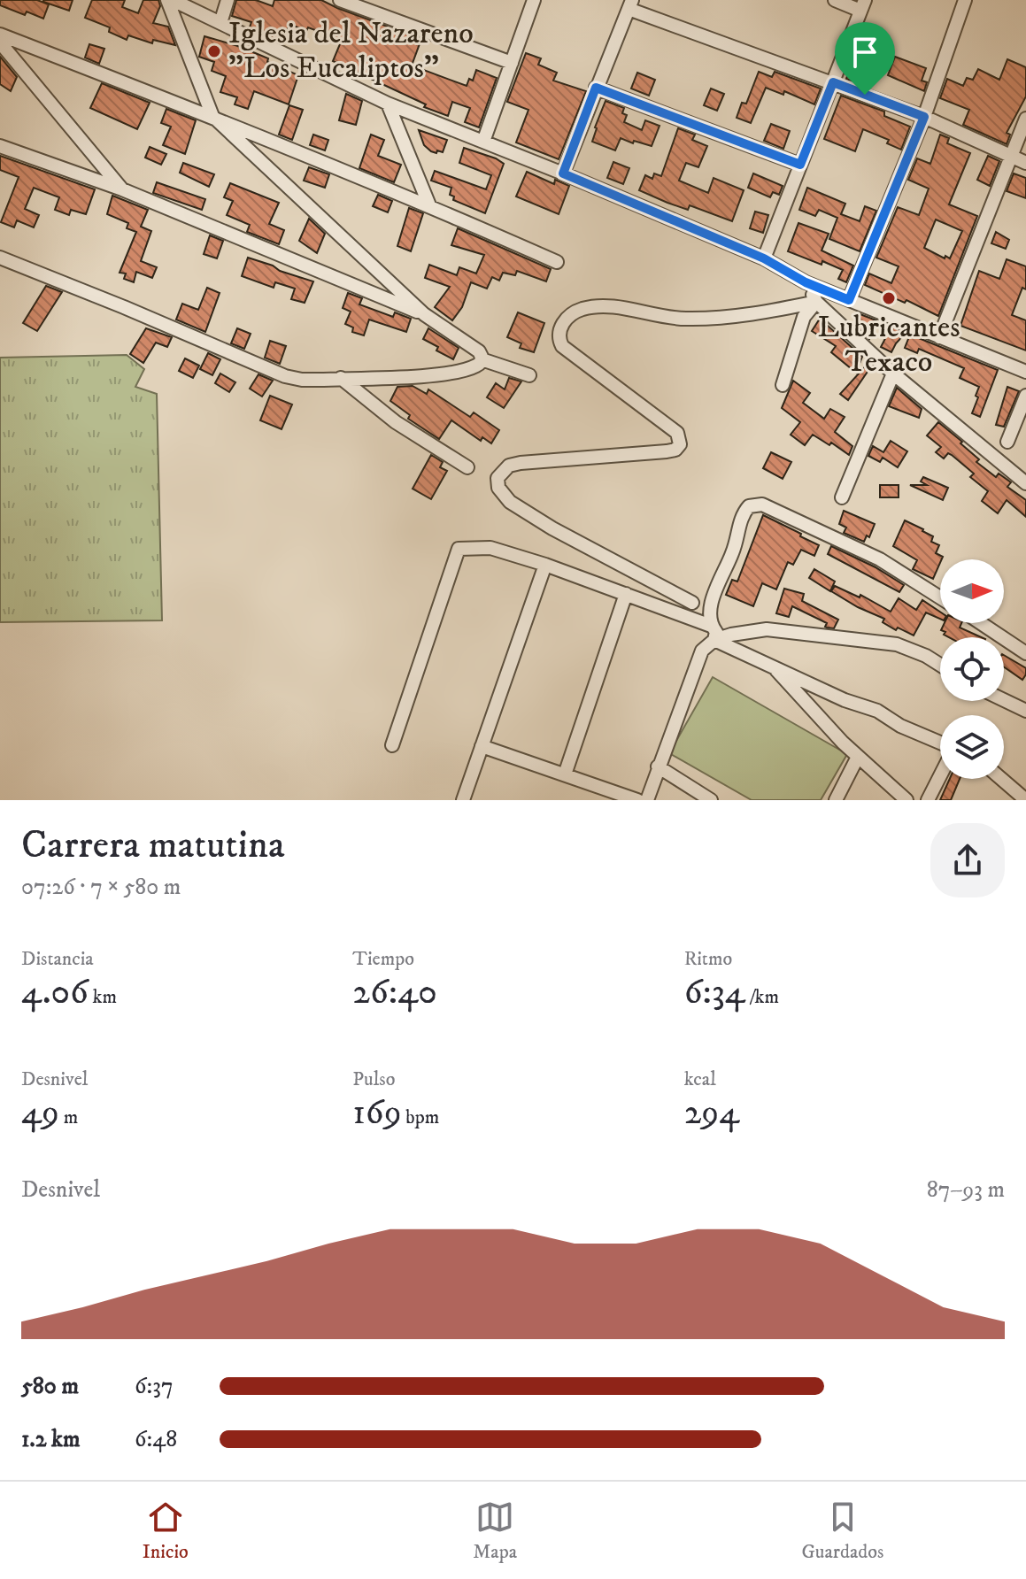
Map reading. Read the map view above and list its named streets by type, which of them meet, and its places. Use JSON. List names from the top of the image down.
{
  "places": ["Iglesia del Nazareno \"Los Eucaliptos\"", "Lubricantes Texaco"],
  "north": "right",
  "page": {
    "heading": ["Carrera matutina", "07:26 · 7 × 580 m"],
    "stats": [
      ["Distancia", "4.06 km"],
      ["Tiempo", "26:40"],
      ["Ritmo", "6:34 /km"],
      ["Desnivel", "49 m"],
      ["Pulso", "169 bpm"],
      ["kcal", "294"]
    ],
    "chart": ["Desnivel", "87–93 m"],
    "list": [
      {
        "name": "580 m",
        "note": "6:37"
      },
      {
        "name": "1.2 km",
        "note": "6:48"
      }
    ],
    "tabs": ["Inicio", "Mapa", "Guardados"]
  }
}
